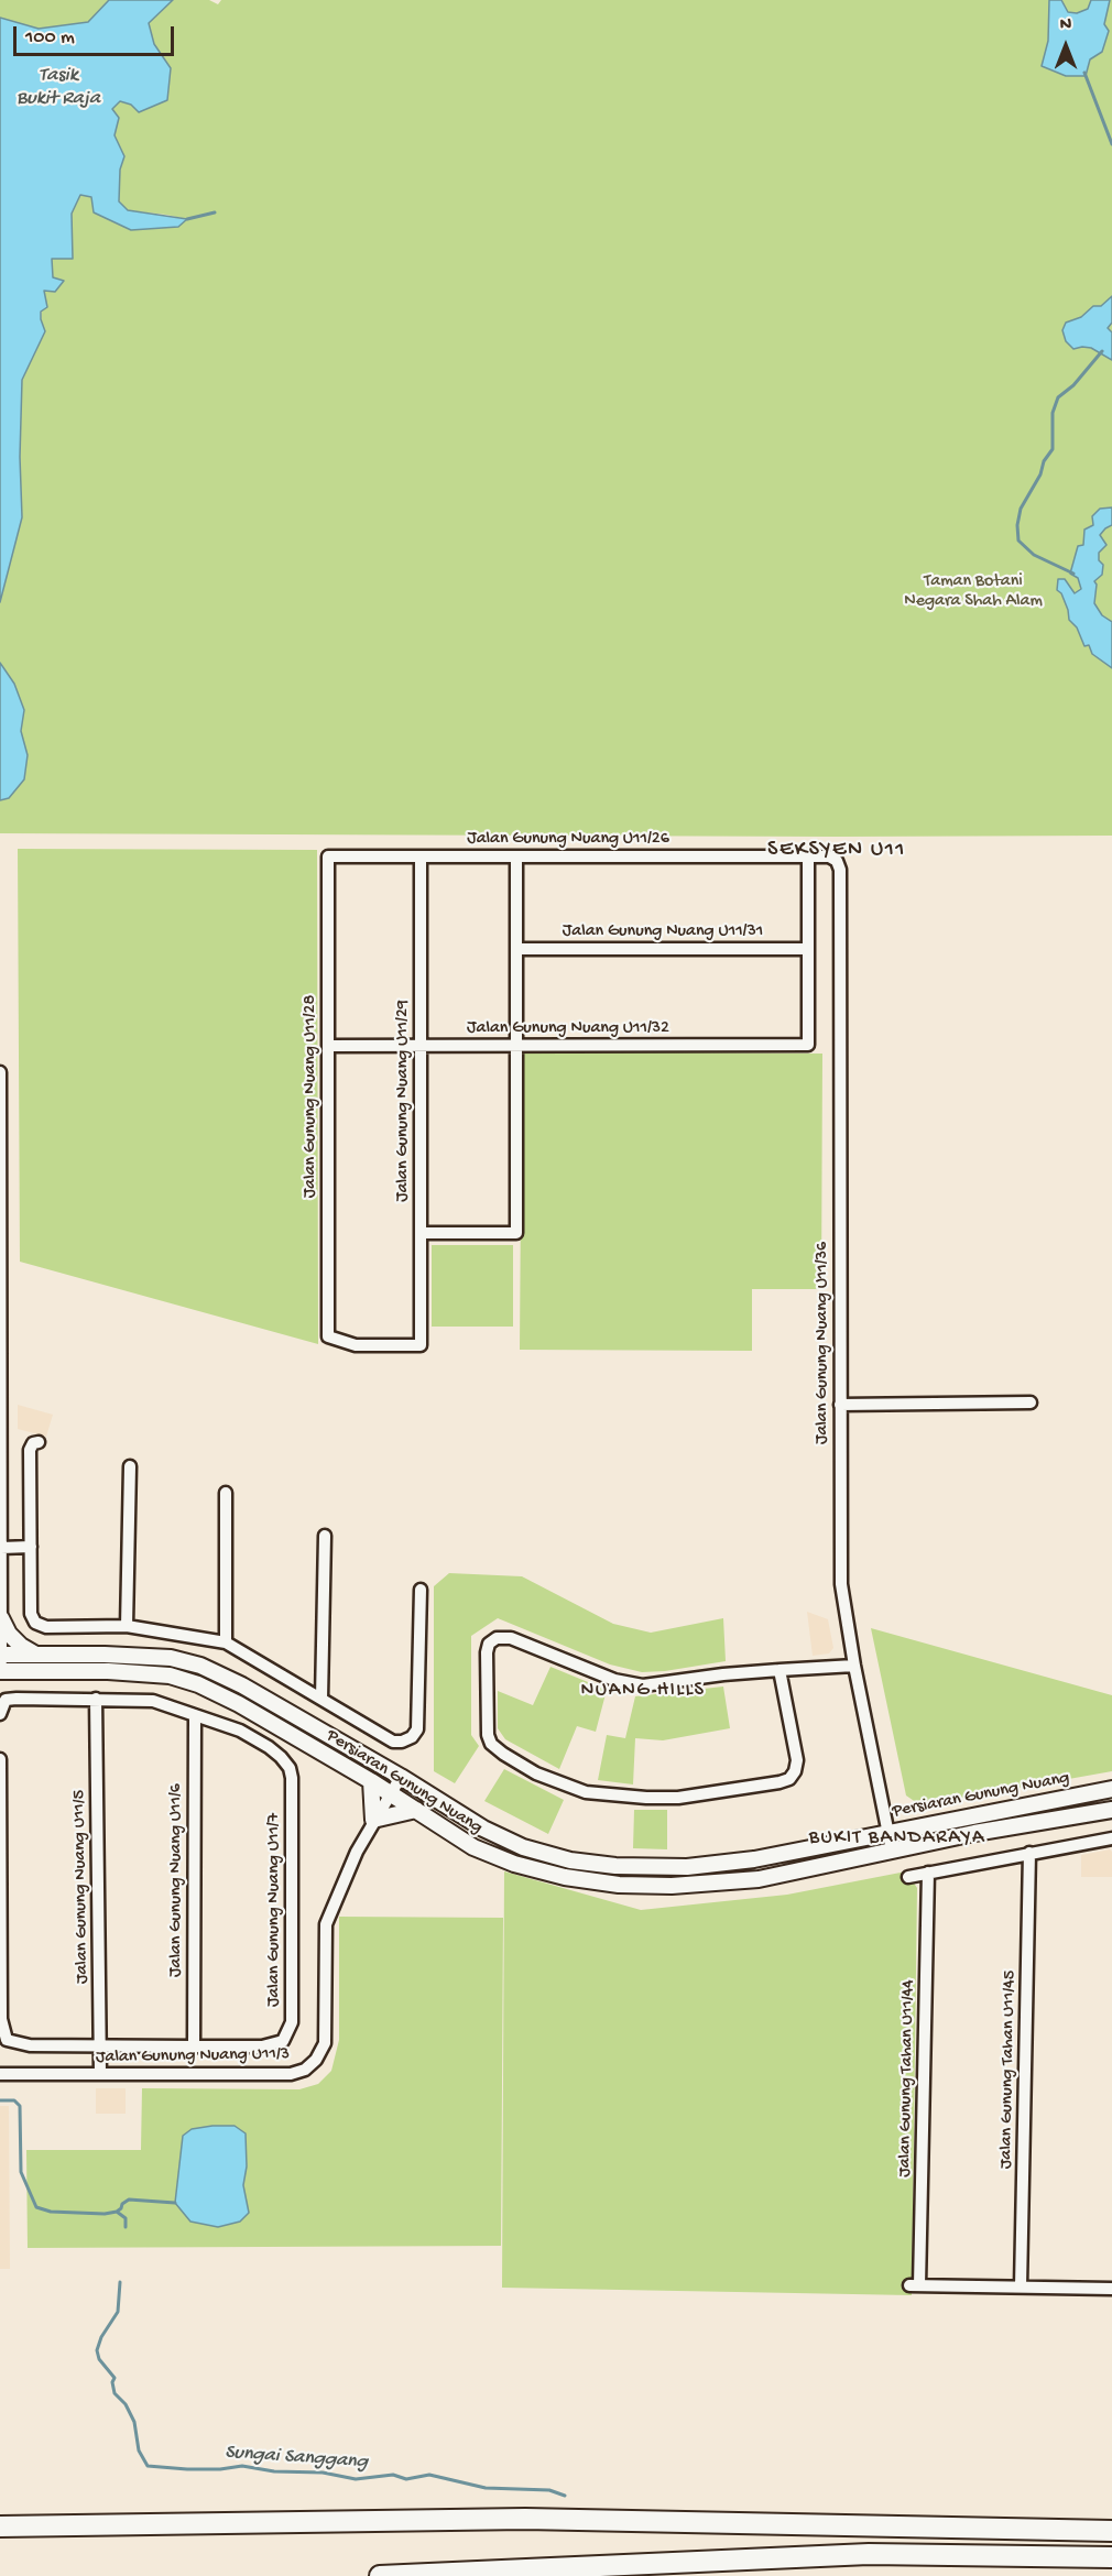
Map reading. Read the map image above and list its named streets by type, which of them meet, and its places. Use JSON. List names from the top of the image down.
{
  "streets": {
    "street": [
      "Jalan Gunung Nuang U11/26",
      "Jalan Gunung Nuang U11/31",
      "Jalan Gunung Nuang U11/32",
      "Jalan Gunung Nuang U11/28",
      "Jalan Gunung Nuang U11/29",
      "Jalan Gunung Nuang U11/36",
      "Persiaran Gunung Nuang",
      "Jalan Gunung Nuang U11/6",
      "Jalan Gunung Nuang U11/5",
      "Jalan Gunung Nuang U11/7",
      "Jalan Gunung Nuang U11/3",
      "Jalan Gunung Tahan U11/45",
      "Jalan Gunung Tahan U11/44"
    ]
  },
  "crossings": [
    ["Jalan Gunung Nuang U11/26", "Jalan Gunung Nuang U11/28"],
    ["Jalan Gunung Nuang U11/26", "Jalan Gunung Nuang U11/29"],
    ["Jalan Gunung Nuang U11/26", "Jalan Gunung Nuang U11/36"],
    ["Jalan Gunung Nuang U11/31", "Jalan Gunung Nuang U11/32"],
    ["Jalan Gunung Nuang U11/32", "Jalan Gunung Nuang U11/28"],
    ["Jalan Gunung Nuang U11/32", "Jalan Gunung Nuang U11/29"],
    ["Jalan Gunung Nuang U11/28", "Jalan Gunung Nuang U11/29"],
    ["Jalan Gunung Nuang U11/36", "Persiaran Gunung Nuang"],
    ["Persiaran Gunung Nuang", "Jalan Gunung Nuang U11/3"],
    ["Jalan Gunung Nuang U11/6", "Jalan Gunung Nuang U11/7"],
    ["Jalan Gunung Nuang U11/5", "Jalan Gunung Nuang U11/3"],
    ["Jalan Gunung Tahan U11/45", "Jalan Gunung Tahan U11/44"]
  ],
  "districts": ["SEKSYEN U11", "NUANG HILLS", "BUKIT BANDARAYA"],
  "water": ["Tasik Bukit Raja", "Sungai Sanggang"],
  "parks": ["Taman Botani Negara Shah Alam"],
  "scale_bar": "100 m",
  "north": "top"
}
